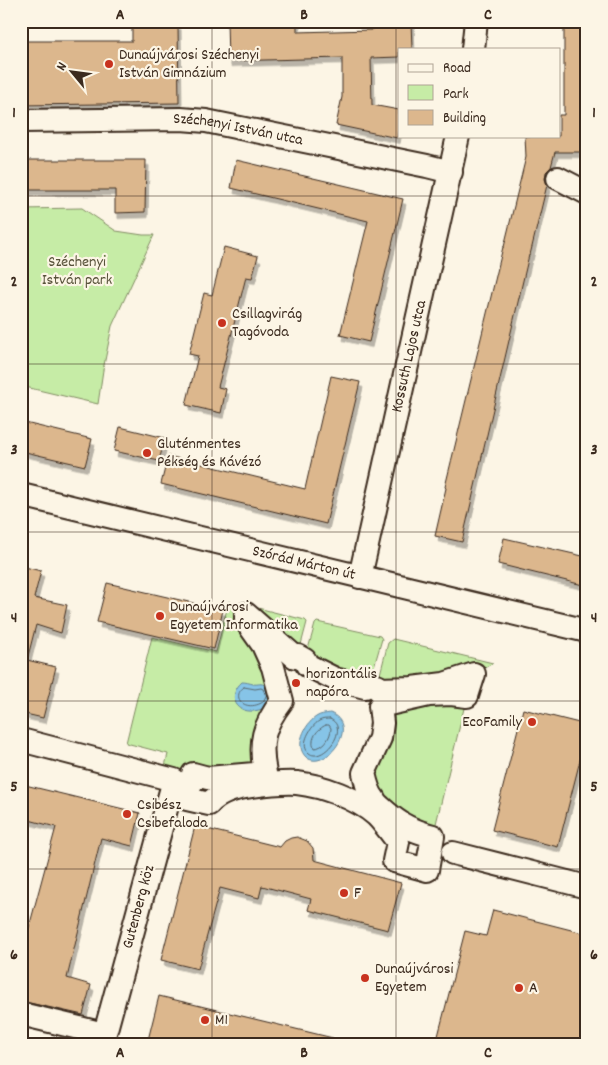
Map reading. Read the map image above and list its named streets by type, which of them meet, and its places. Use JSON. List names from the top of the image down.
{
  "streets": {
    "street": [
      "Széchenyi István utca",
      "Kossuth Lajos utca",
      "Szórád Márton út",
      "Gutenberg köz"
    ]
  },
  "crossings": [
    ["Széchenyi István utca", "Kossuth Lajos utca"],
    ["Kossuth Lajos utca", "Szórád Márton út"]
  ],
  "parks": ["Széchenyi István park"],
  "places": [
    "Dunaújvárosi Széchenyi István Gimnázium",
    "Csillagvirág Tagóvoda",
    "Gluténmentes Pékség és Kávézó",
    "Dunaújvárosi Egyetem Informatika",
    "horizontális napóra",
    "EcoFamily",
    "Csibész Csibefaloda",
    "F",
    "Dunaújvárosi Egyetem",
    "A",
    "M1"
  ],
  "legend": ["Road", "Park", "Building"],
  "north": "top left",
  "grid": {
    "columns": ["A", "B", "C"],
    "rows": [
      "1",
      "2",
      "3",
      "4",
      "5",
      "6"
    ]
  }
}
